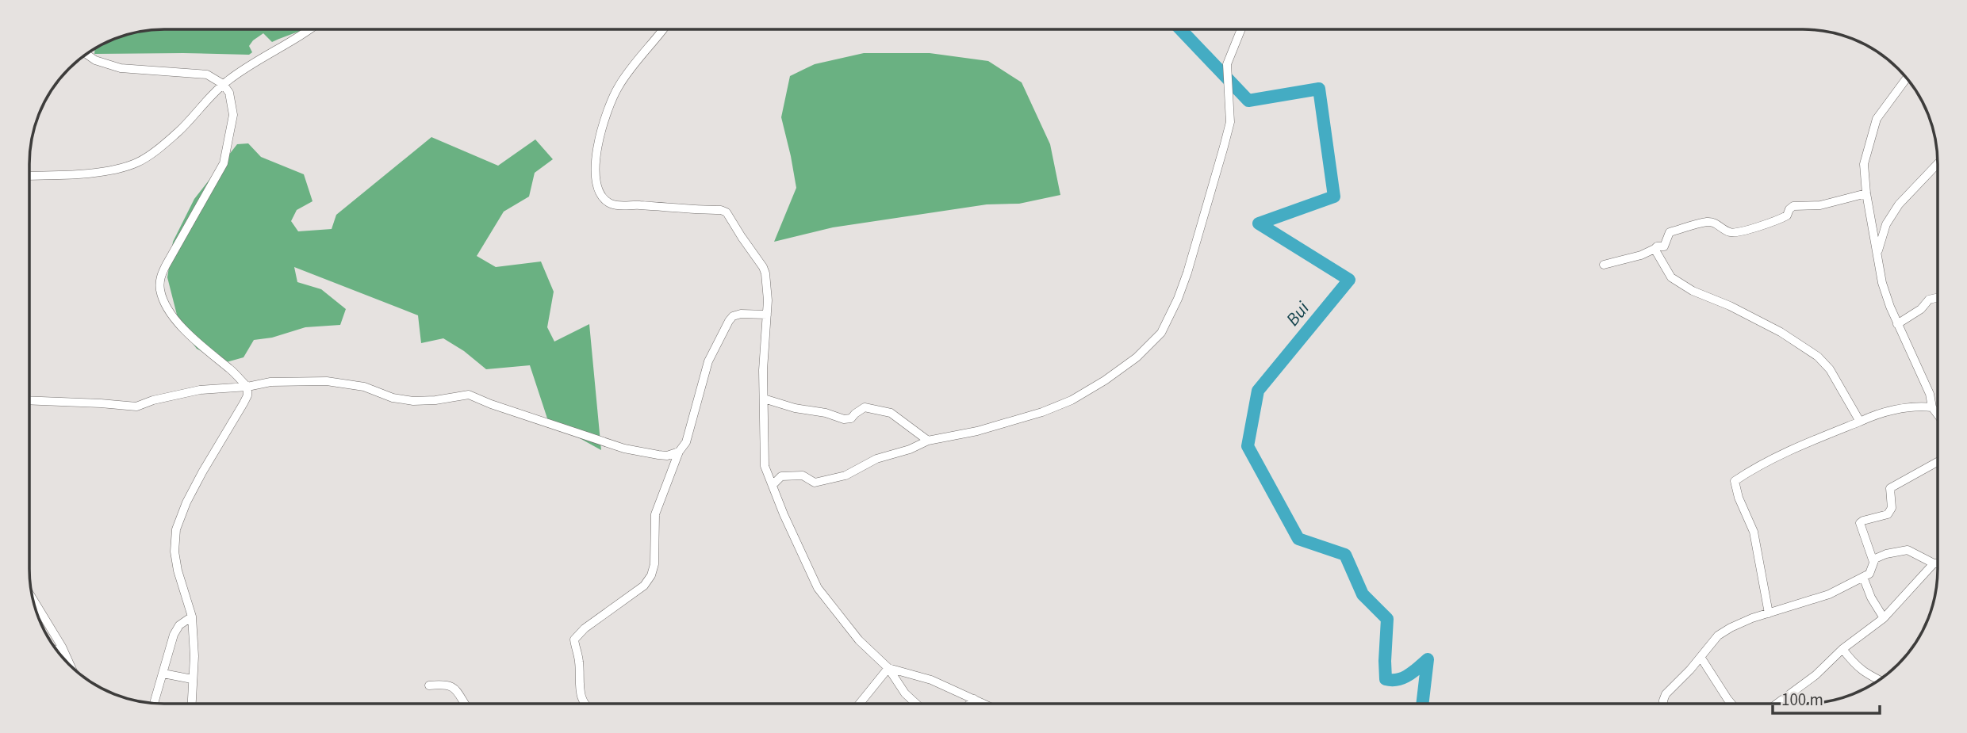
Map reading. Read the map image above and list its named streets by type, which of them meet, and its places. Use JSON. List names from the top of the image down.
{
  "water": ["Bui"],
  "scale_bar": "100 m"
}
